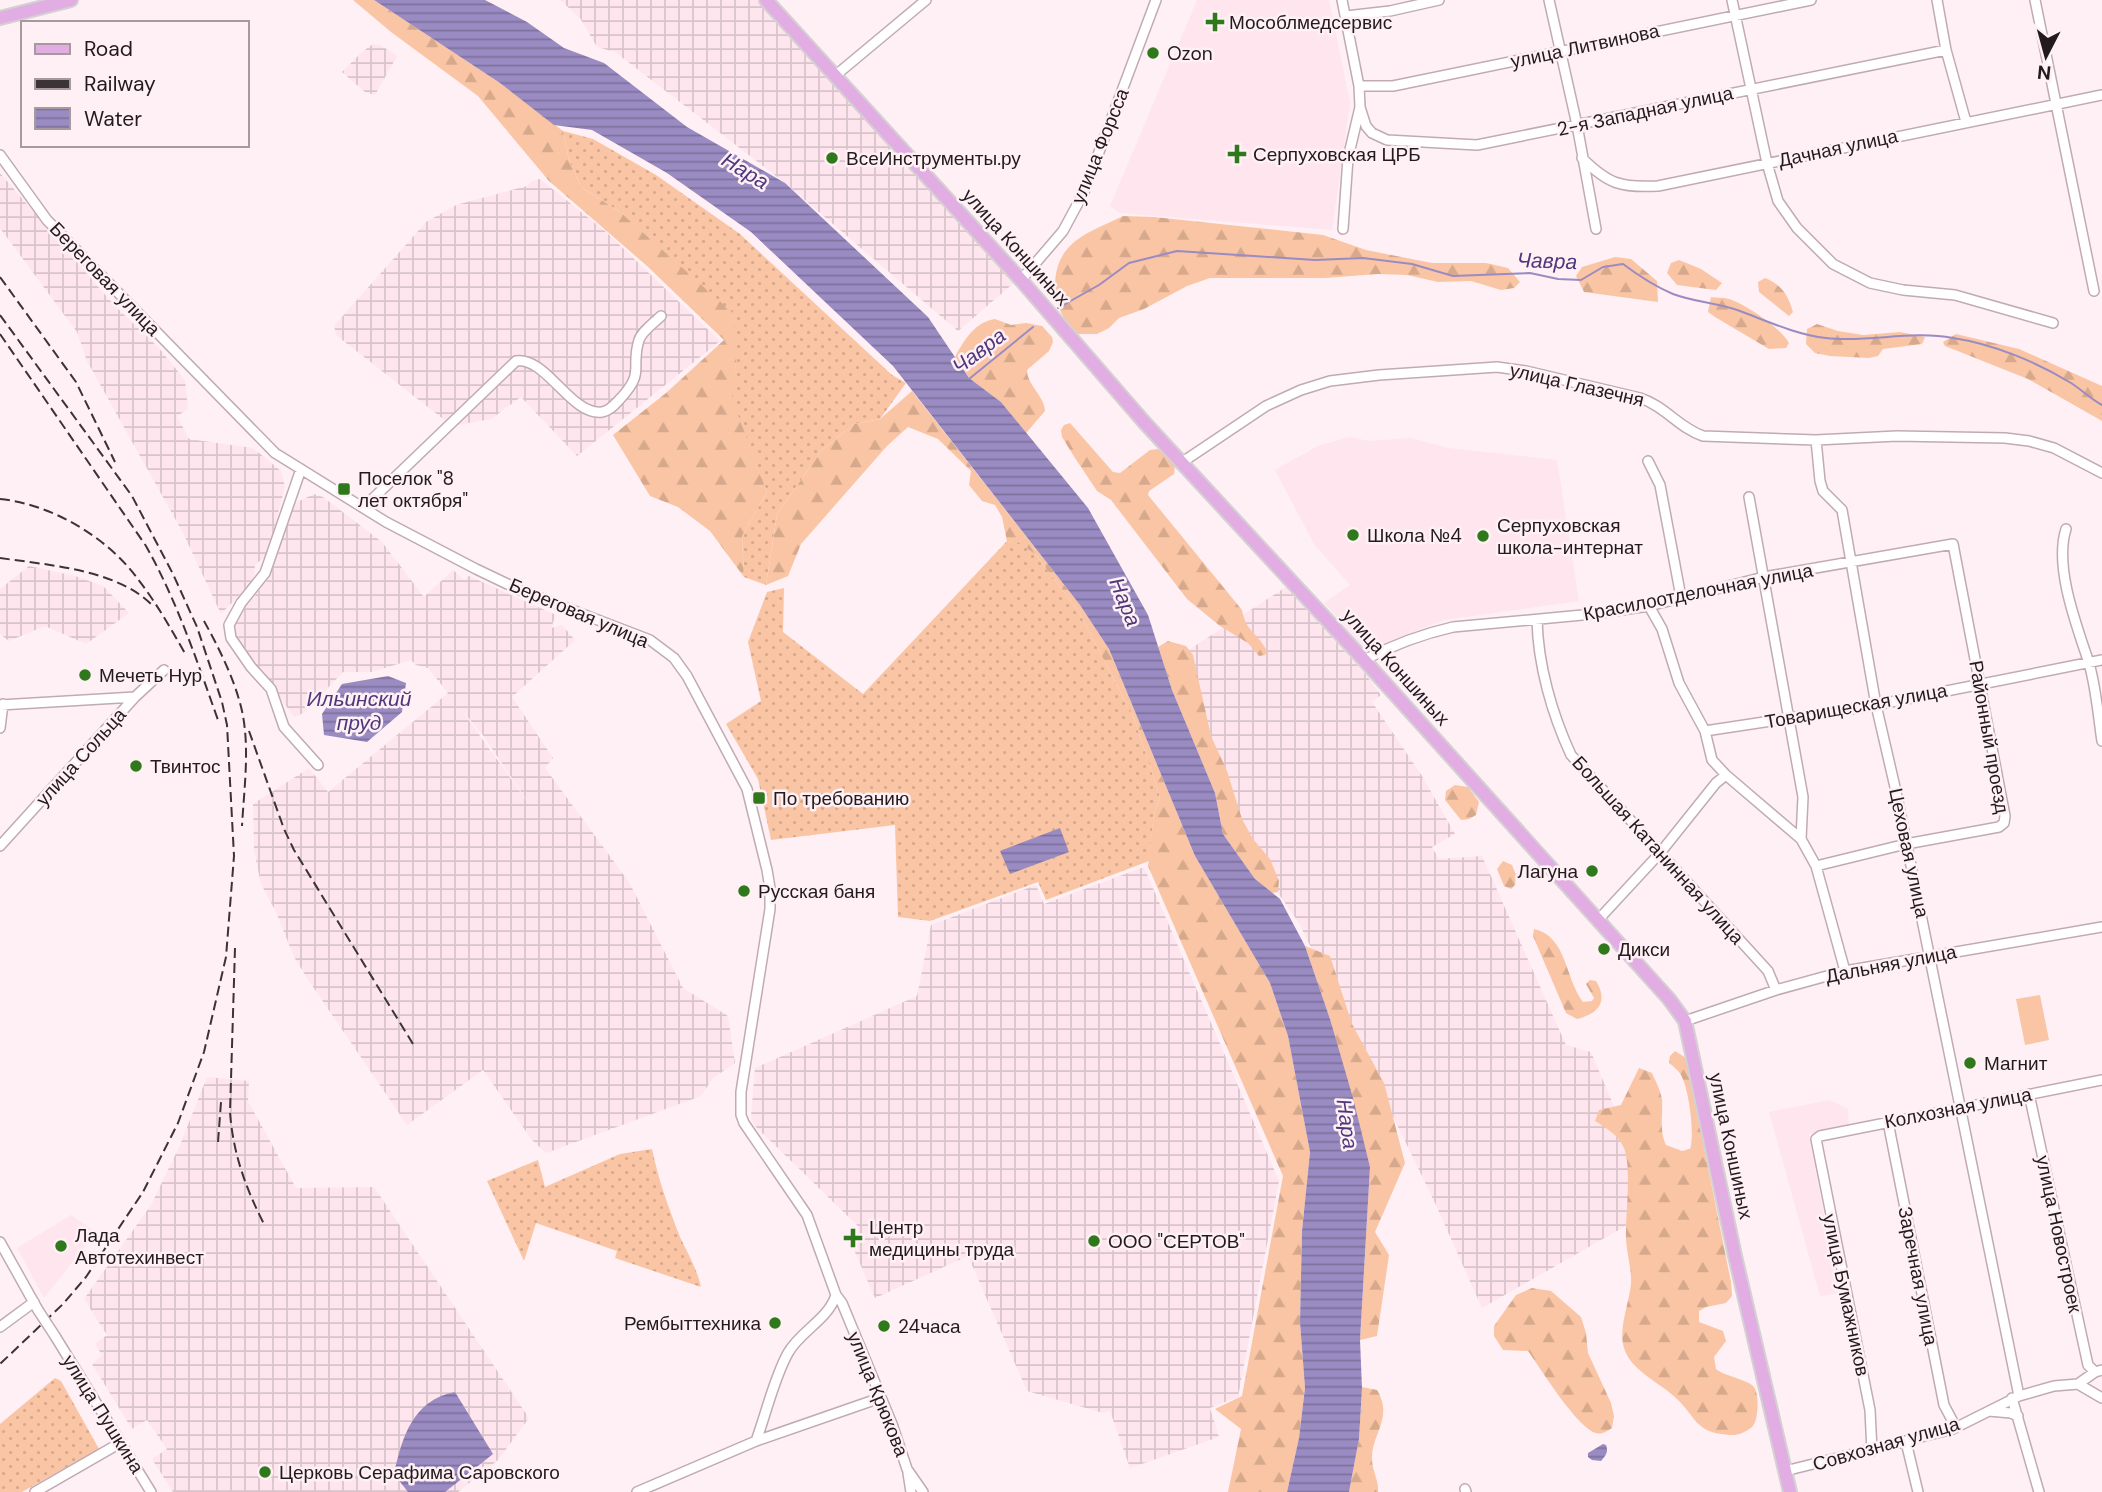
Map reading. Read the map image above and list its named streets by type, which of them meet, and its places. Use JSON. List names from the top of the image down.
{
  "streets": {
    "main road": ["улица Коншиных"],
    "street": [
      "улица Литвинова",
      "2-я Западная улица",
      "улица Форсса",
      "Дачная улица",
      "Береговая улица",
      "улица Глазечня",
      "Красилоотделочная улица",
      "Товарищеская улица",
      "Районный проезд",
      "улица Сольца",
      "Большая Катанинная улица",
      "Цеховая улица",
      "Дальняя улица",
      "Колхозная улица",
      "улица Новостроек",
      "Заречная улица",
      "улица Бумажников",
      "улица Крюкова",
      "улица Пушкина",
      "Совхозная улица"
    ]
  },
  "crossings": [
    ["улица Форсса", "улица Коншиных"],
    ["улица Коншиных", "улица Глазечня"],
    ["улица Коншиных", "Красилоотделочная улица"],
    ["улица Коншиных", "Дальняя улица"],
    ["улица Коншиных", "Совхозная улица"],
    ["Береговая улица", "улица Крюкова"],
    ["улица Глазечня", "Цеховая улица"],
    ["Красилоотделочная улица", "Районный проезд"],
    ["Красилоотделочная улица", "Большая Катанинная улица"],
    ["Красилоотделочная улица", "Цеховая улица"],
    ["Товарищеская улица", "Районный проезд"],
    ["Товарищеская улица", "Цеховая улица"],
    ["Районный проезд", "Цеховая улица"],
    ["Большая Катанинная улица", "Дальняя улица"],
    ["Цеховая улица", "Дальняя улица"],
    ["Цеховая улица", "Колхозная улица"],
    ["Цеховая улица", "Совхозная улица"],
    ["Колхозная улица", "улица Новостроек"],
    ["Колхозная улица", "Заречная улица"],
    ["Колхозная улица", "улица Бумажников"],
    ["улица Новостроек", "Совхозная улица"],
    ["Заречная улица", "Совхозная улица"],
    ["улица Бумажников", "Совхозная улица"]
  ],
  "water": ["Нара", "Чавра", "Ильинский пруд"],
  "places": {
    "health": ["Мособлмедсервис", "Серпуховская ЦРБ", "Центр медицины труда"],
    "other": [
      "Ozon",
      "ВсеИнструменты.ру",
      "Школа №4",
      "Серпуховская школа-интернат",
      "Мечеть Нур",
      "Твинтос",
      "Лагуна",
      "Русская баня",
      "Дикси",
      "Магнит",
      "ООО \"СЕРТОВ\"",
      "Лада Автотехинвест",
      "Рембыттехника",
      "24часа",
      "Церковь Серафима Саровского"
    ],
    "transit": ["Поселок \"8 лет октября\"", "По требованию"]
  },
  "legend": ["Road", "Railway", "Water"],
  "north": "bottom"
}
